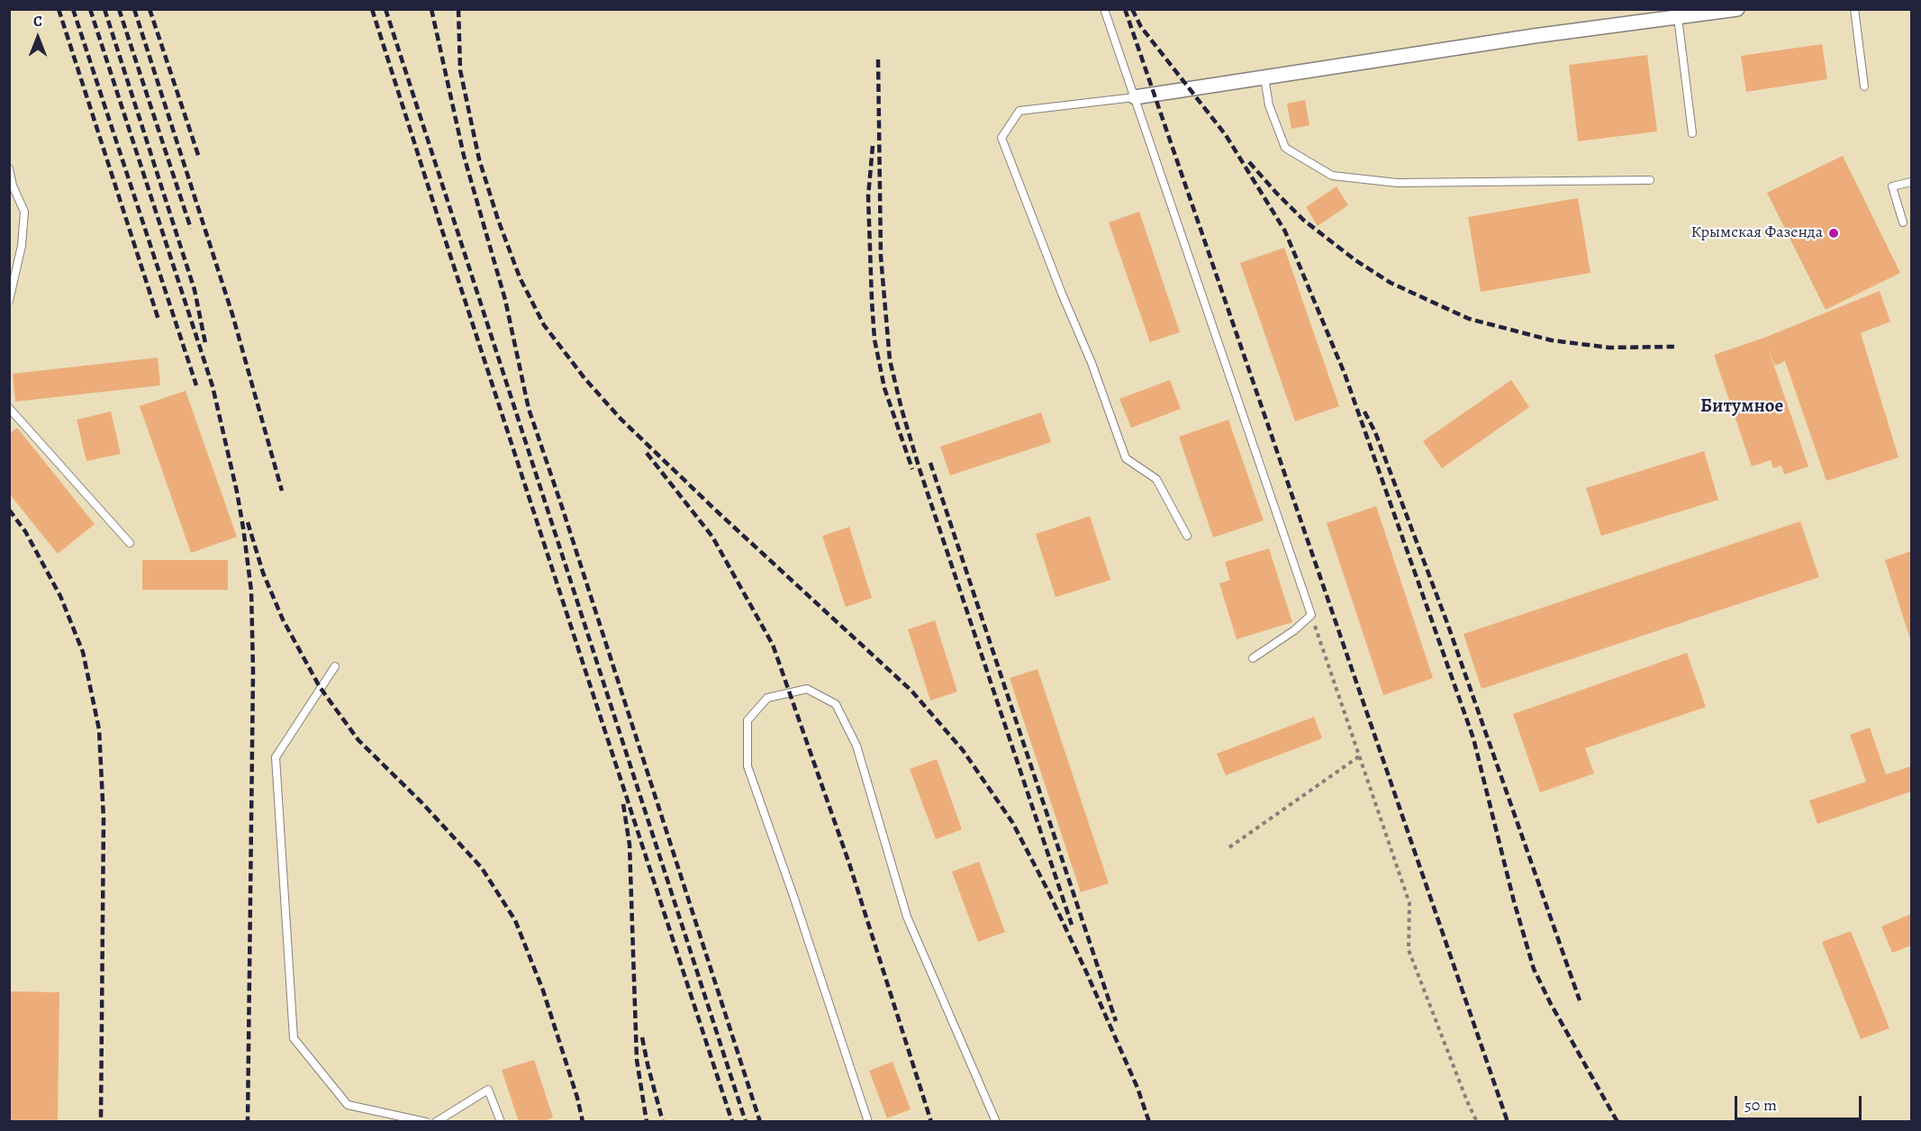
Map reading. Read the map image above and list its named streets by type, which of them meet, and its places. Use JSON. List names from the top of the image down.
{
  "districts": ["Битумное"],
  "places": ["Крымская Фазенда"],
  "scale_bar": "50 m",
  "north": "top"
}
